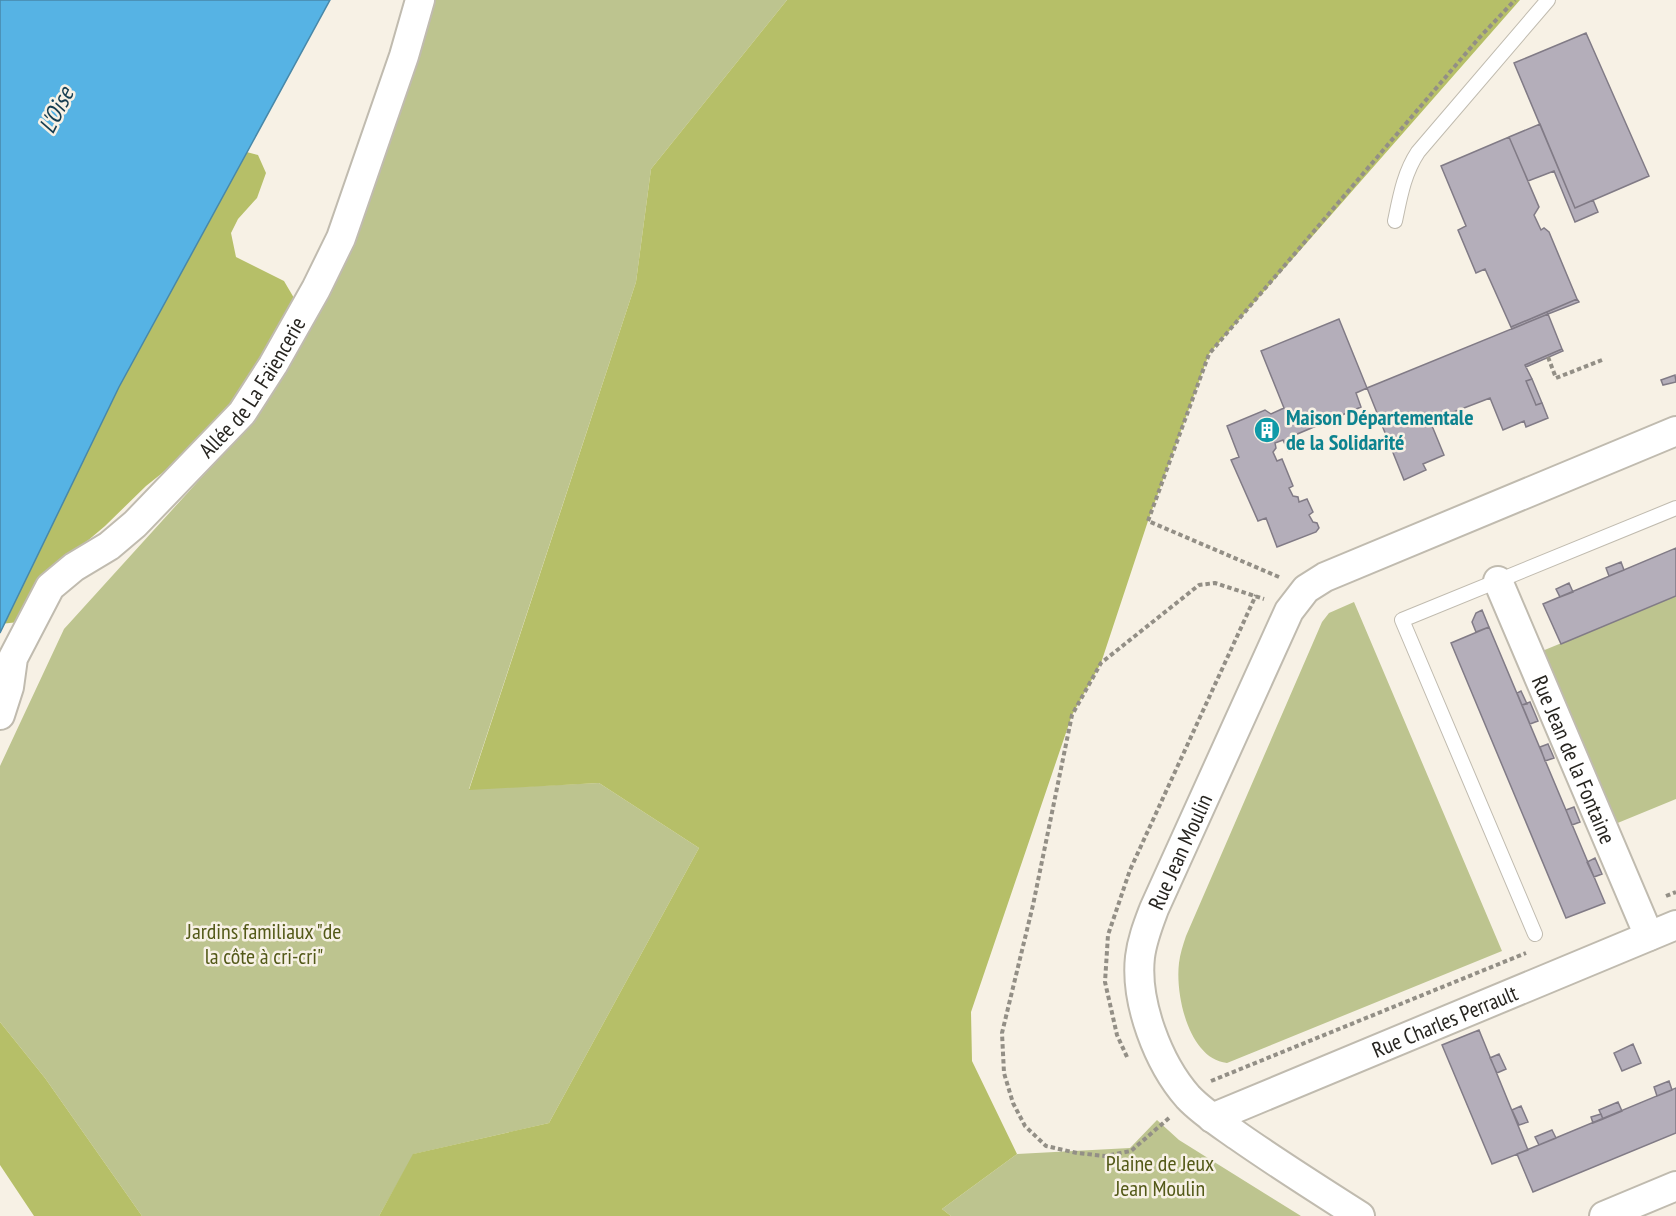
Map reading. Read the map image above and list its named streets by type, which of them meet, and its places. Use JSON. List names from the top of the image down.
{
  "streets": {
    "street": [
      "Allée de La Faïencerie",
      "Rue Jean de la Fontaine",
      "Rue Jean Moulin",
      "Rue Charles Perrault"
    ]
  },
  "crossings": [
    ["Rue Jean de la Fontaine", "Rue Charles Perrault"],
    ["Rue Jean Moulin", "Rue Charles Perrault"]
  ],
  "water": ["L'Oise"],
  "parks": ["Jardins familiaux \"de la côte à cri-cri\"", "Plaine de Jeux Jean Moulin"],
  "places": {
    "building": ["Maison Départementale de la Solidarité"]
  }
}
